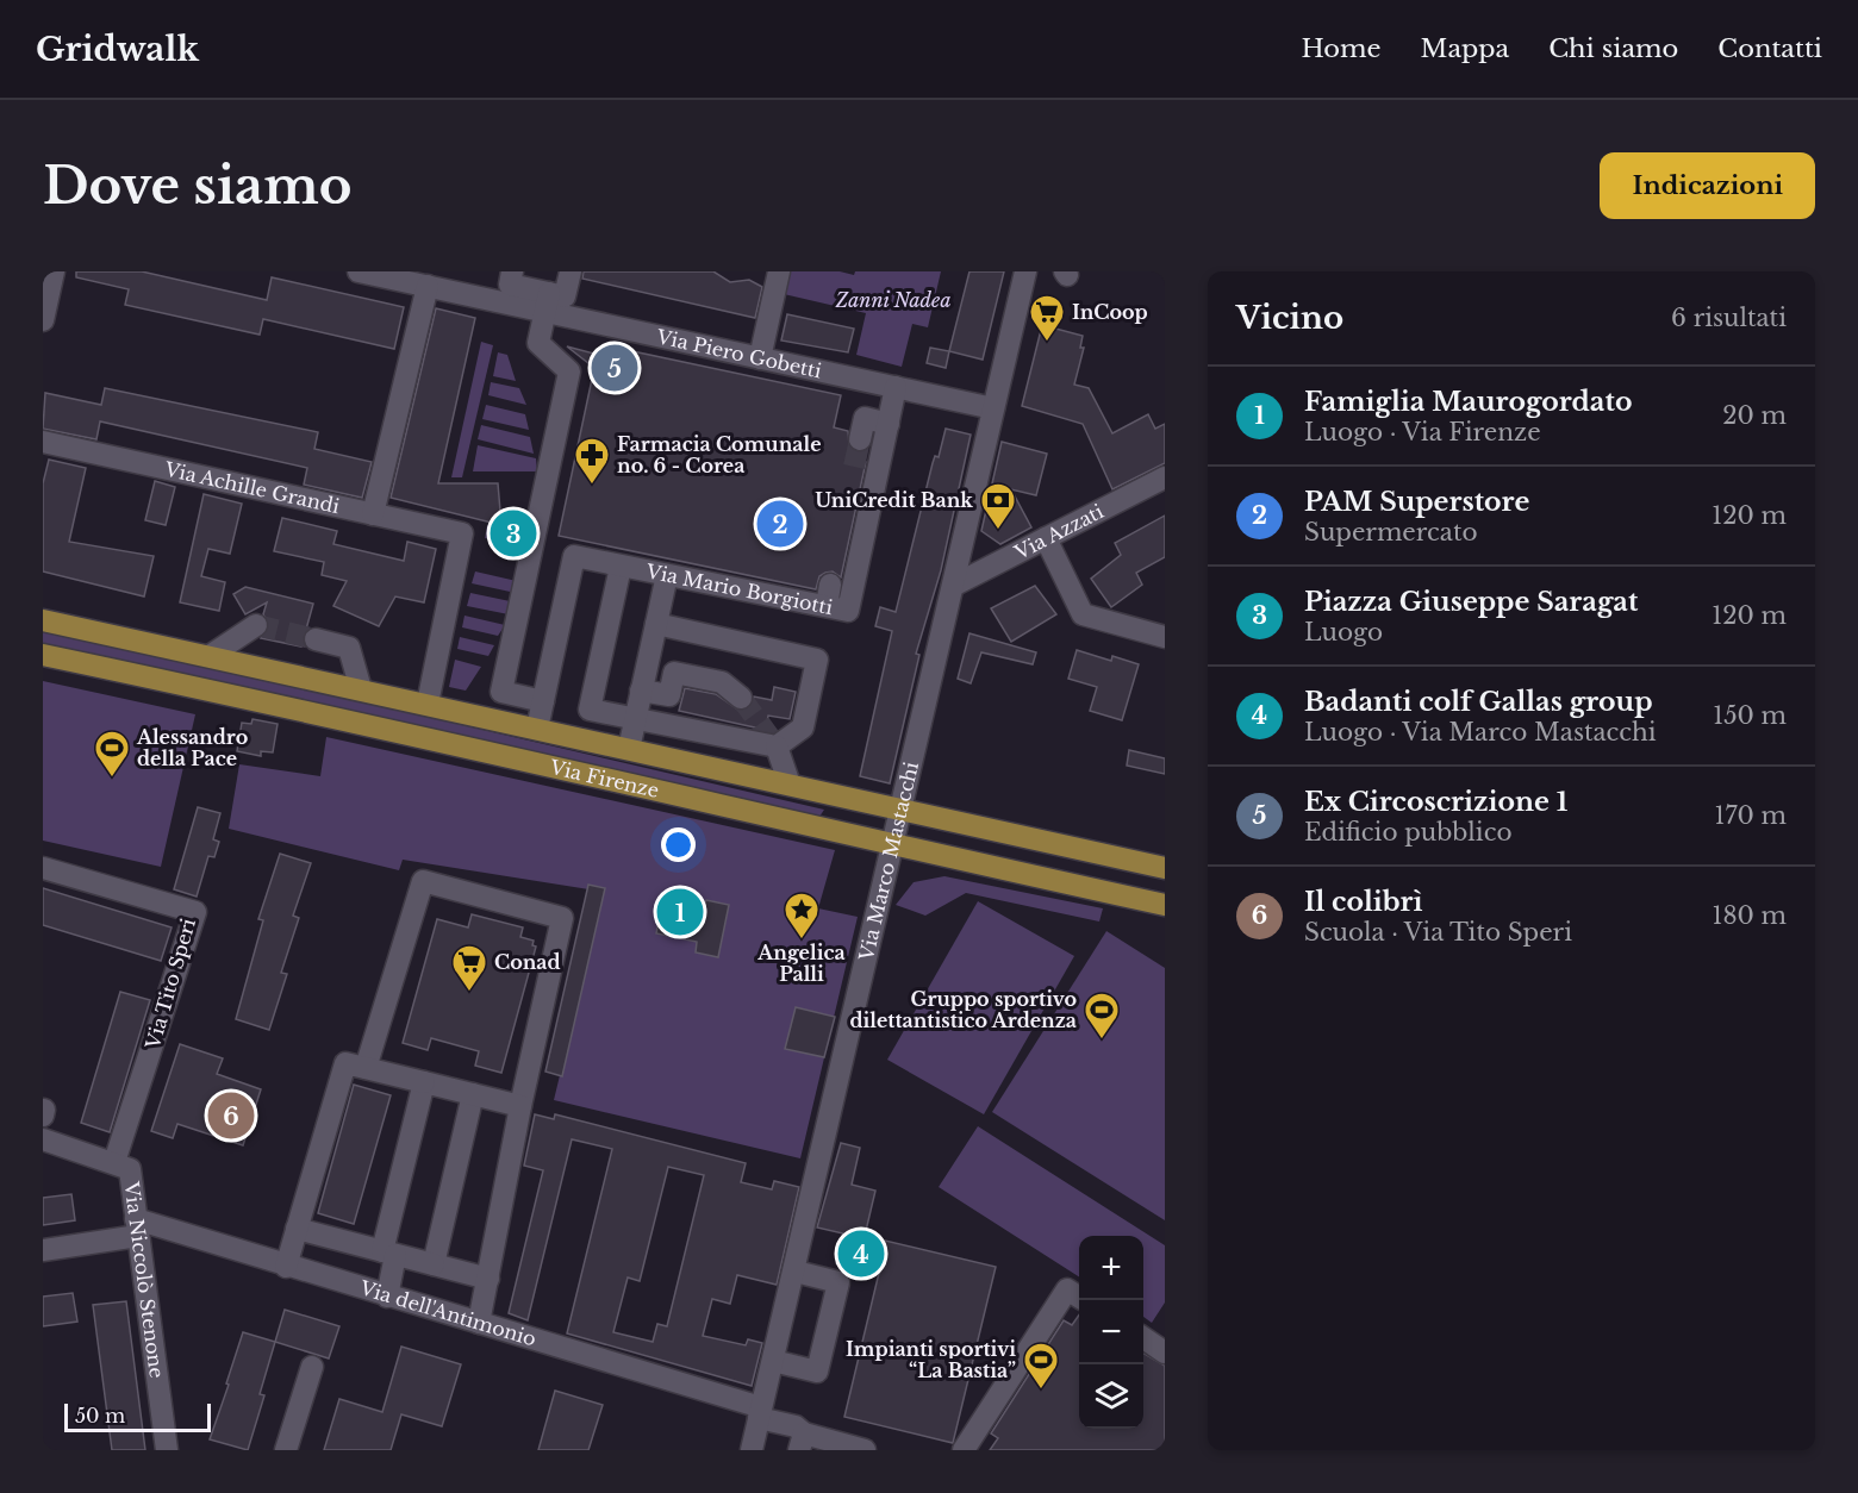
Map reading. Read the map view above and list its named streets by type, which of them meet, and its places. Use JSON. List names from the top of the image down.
{
  "streets": {
    "main road": ["Via Firenze"],
    "street": [
      "Via Piero Gobetti",
      "Via Achille Grandi",
      "Via Azzati",
      "Via Mario Borgiotti",
      "Via Marco Mastacchi",
      "Via Tito Speri",
      "Via Niccolò Stenone",
      "Via dell'Antimonio"
    ]
  },
  "crossings": [
    ["Via Piero Gobetti", "Via Mario Borgiotti"],
    ["Via Piero Gobetti", "Via Marco Mastacchi"],
    ["Via Achille Grandi", "Via Firenze"],
    ["Via Azzati", "Via Marco Mastacchi"],
    ["Via Firenze", "Via Marco Mastacchi"],
    ["Via Marco Mastacchi", "Via dell'Antimonio"],
    ["Via Tito Speri", "Via Niccolò Stenone"],
    ["Via Niccolò Stenone", "Via dell'Antimonio"]
  ],
  "parks": ["Zanni Nadea"],
  "places": {
    "supermarket": ["InCoop", "Conad"],
    "pharmacy": ["Farmacia Comunale no. 6 - Corea"],
    "bank": ["UniCredit Bank"],
    "sports": ["Alessandro della Pace", "Gruppo sportivo dilettantistico Ardenza", "Impianti sportivi “La Bastia”"],
    "place": ["Angelica Palli"]
  },
  "scale_bar": "50 m",
  "page": {
    "header": "Gridwalk",
    "nav": [
      "Home",
      "Mappa",
      "Chi siamo",
      "Contatti"
    ],
    "buttons": "Indicazioni",
    "title": "Dove siamo",
    "heading": ["Vicino", "6 risultati"],
    "pins": [
      "5",
      "2",
      "3",
      "1",
      "6",
      "4"
    ],
    "list": [
      {
        "mark": "1",
        "name": "Famiglia Maurogordato",
        "note": "Luogo · Via Firenze",
        "value": "20 m"
      },
      {
        "mark": "2",
        "name": "PAM Superstore",
        "note": "Supermercato",
        "value": "120 m"
      },
      {
        "mark": "3",
        "name": "Piazza Giuseppe Saragat",
        "note": "Luogo",
        "value": "120 m"
      },
      {
        "mark": "4",
        "name": "Badanti colf Gallas group",
        "note": "Luogo · Via Marco Mastacchi",
        "value": "150 m"
      },
      {
        "mark": "5",
        "name": "Ex Circoscrizione 1",
        "note": "Edificio pubblico",
        "value": "170 m"
      },
      {
        "mark": "6",
        "name": "Il colibrì",
        "note": "Scuola · Via Tito Speri",
        "value": "180 m"
      }
    ],
    "map_buttons": ["+", "−"],
    "scale": "50 m"
  }
}
